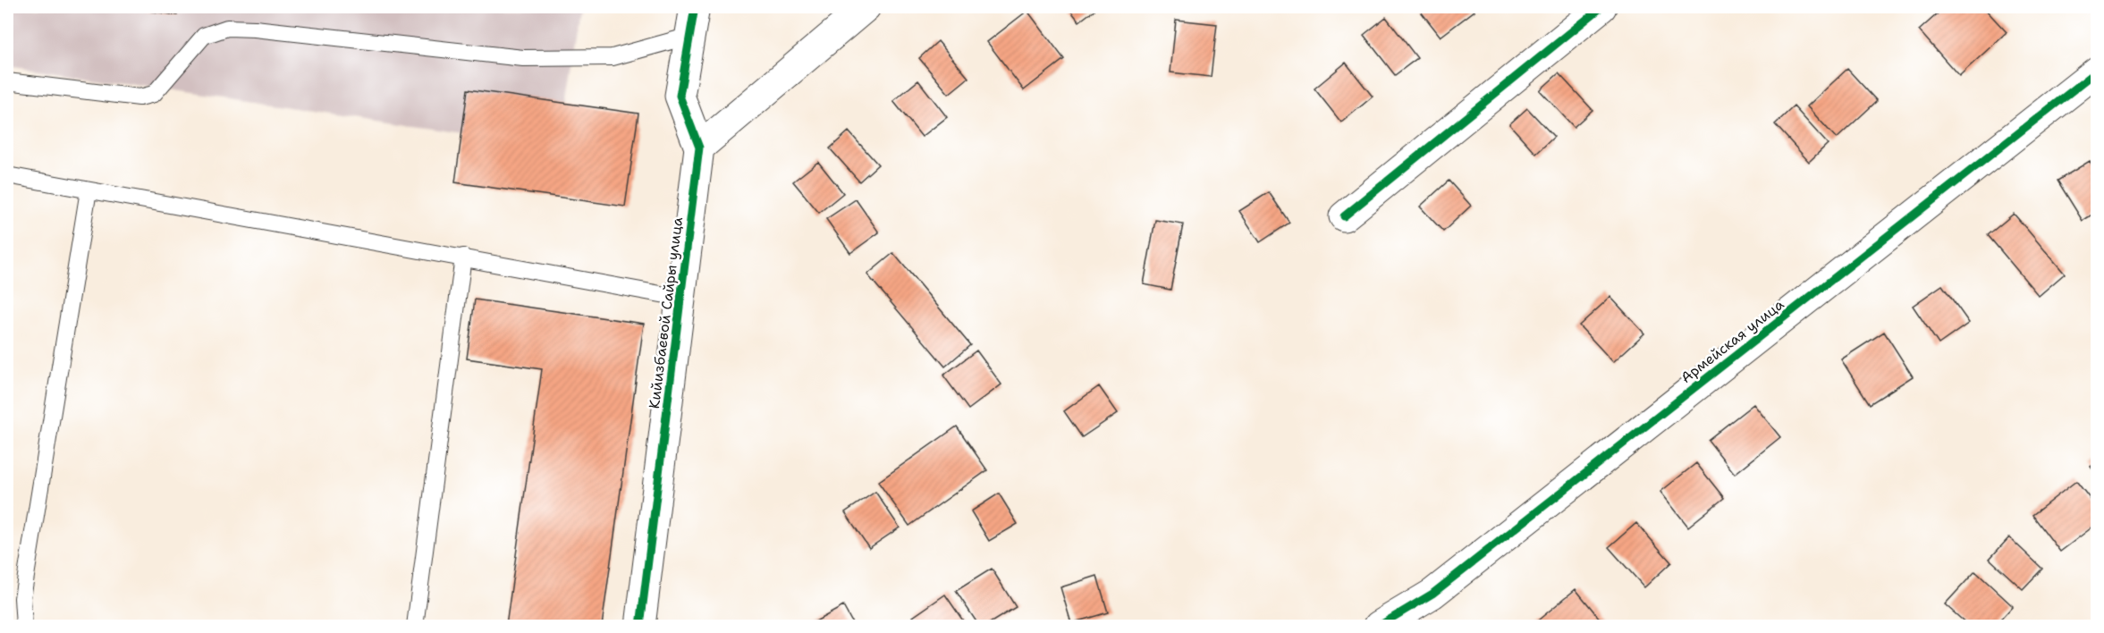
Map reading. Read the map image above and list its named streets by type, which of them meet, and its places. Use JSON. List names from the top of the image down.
{
  "streets": {
    "street": ["Кийизбаевой Сайры улица", "Армейская улица"]
  }
}
